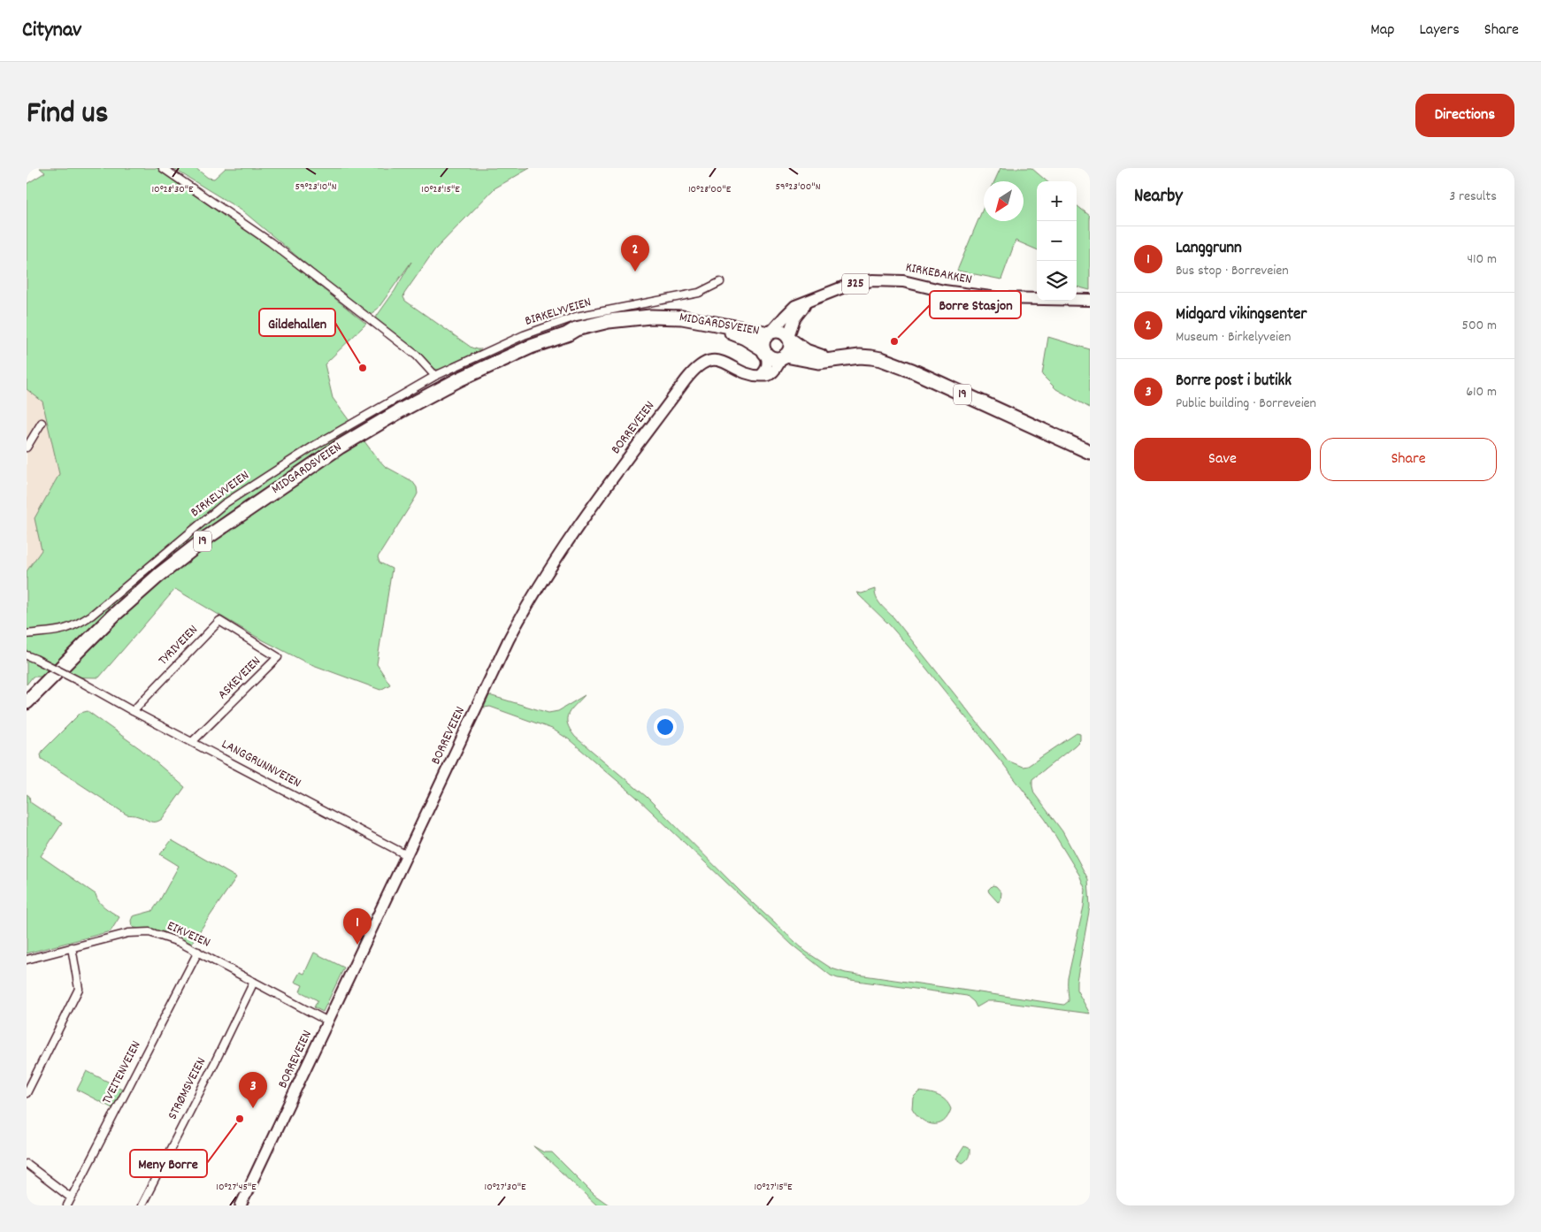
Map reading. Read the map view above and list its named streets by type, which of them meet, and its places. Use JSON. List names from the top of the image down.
{
  "streets": {
    "highway": ["MIDGARDSVEIEN", "19"],
    "main road": ["KIRKEBAKKEN", "325", "BORREVEIEN"],
    "street": [
      "BIRKELYVEIEN",
      "TYRIVEIEN",
      "ASKEVEIEN",
      "LANGGRUNNVEIEN",
      "EIKVEIEN",
      "TVEITENVEIEN",
      "STRØMSVEIEN"
    ]
  },
  "crossings": [
    ["KIRKEBAKKEN", "MIDGARDSVEIEN"],
    ["KIRKEBAKKEN", "19"],
    ["MIDGARDSVEIEN", "19"],
    ["BORREVEIEN", "LANGGRUNNVEIEN"],
    ["BORREVEIEN", "EIKVEIEN"],
    ["TYRIVEIEN", "ASKEVEIEN"],
    ["TYRIVEIEN", "LANGGRUNNVEIEN"],
    ["ASKEVEIEN", "LANGGRUNNVEIEN"],
    ["EIKVEIEN", "TVEITENVEIEN"],
    ["EIKVEIEN", "STRØMSVEIEN"]
  ],
  "places": ["Borre Stasjon", "Gildehallen", "Meny Borre"],
  "north": "bottom left",
  "page": {
    "header": "Citynav",
    "nav": ["Map", "Layers", "Share"],
    "title": "Find us",
    "buttons": [
      "Directions",
      ["Save", "Share"]
    ],
    "heading": ["Nearby", "3 results"],
    "map_buttons": ["+", "−"],
    "list": [
      {
        "mark": "1",
        "name": "Langgrunn",
        "note": "Bus stop · Borreveien",
        "value": "410 m"
      },
      {
        "mark": "2",
        "name": "Midgard vikingsenter",
        "note": "Museum · Birkelyveien",
        "value": "500 m"
      },
      {
        "mark": "3",
        "name": "Borre post i butikk",
        "note": "Public building · Borreveien",
        "value": "610 m"
      }
    ],
    "pins": ["2", "1", "3"]
  },
  "coordinates": [
    "59°23'10\"N",
    "59°23'00\"N",
    "10°28'15\"E",
    "10°28'30\"E",
    "10°28'00\"E",
    "10°27'45\"E",
    "10°27'30\"E",
    "10°27'15\"E"
  ]
}
